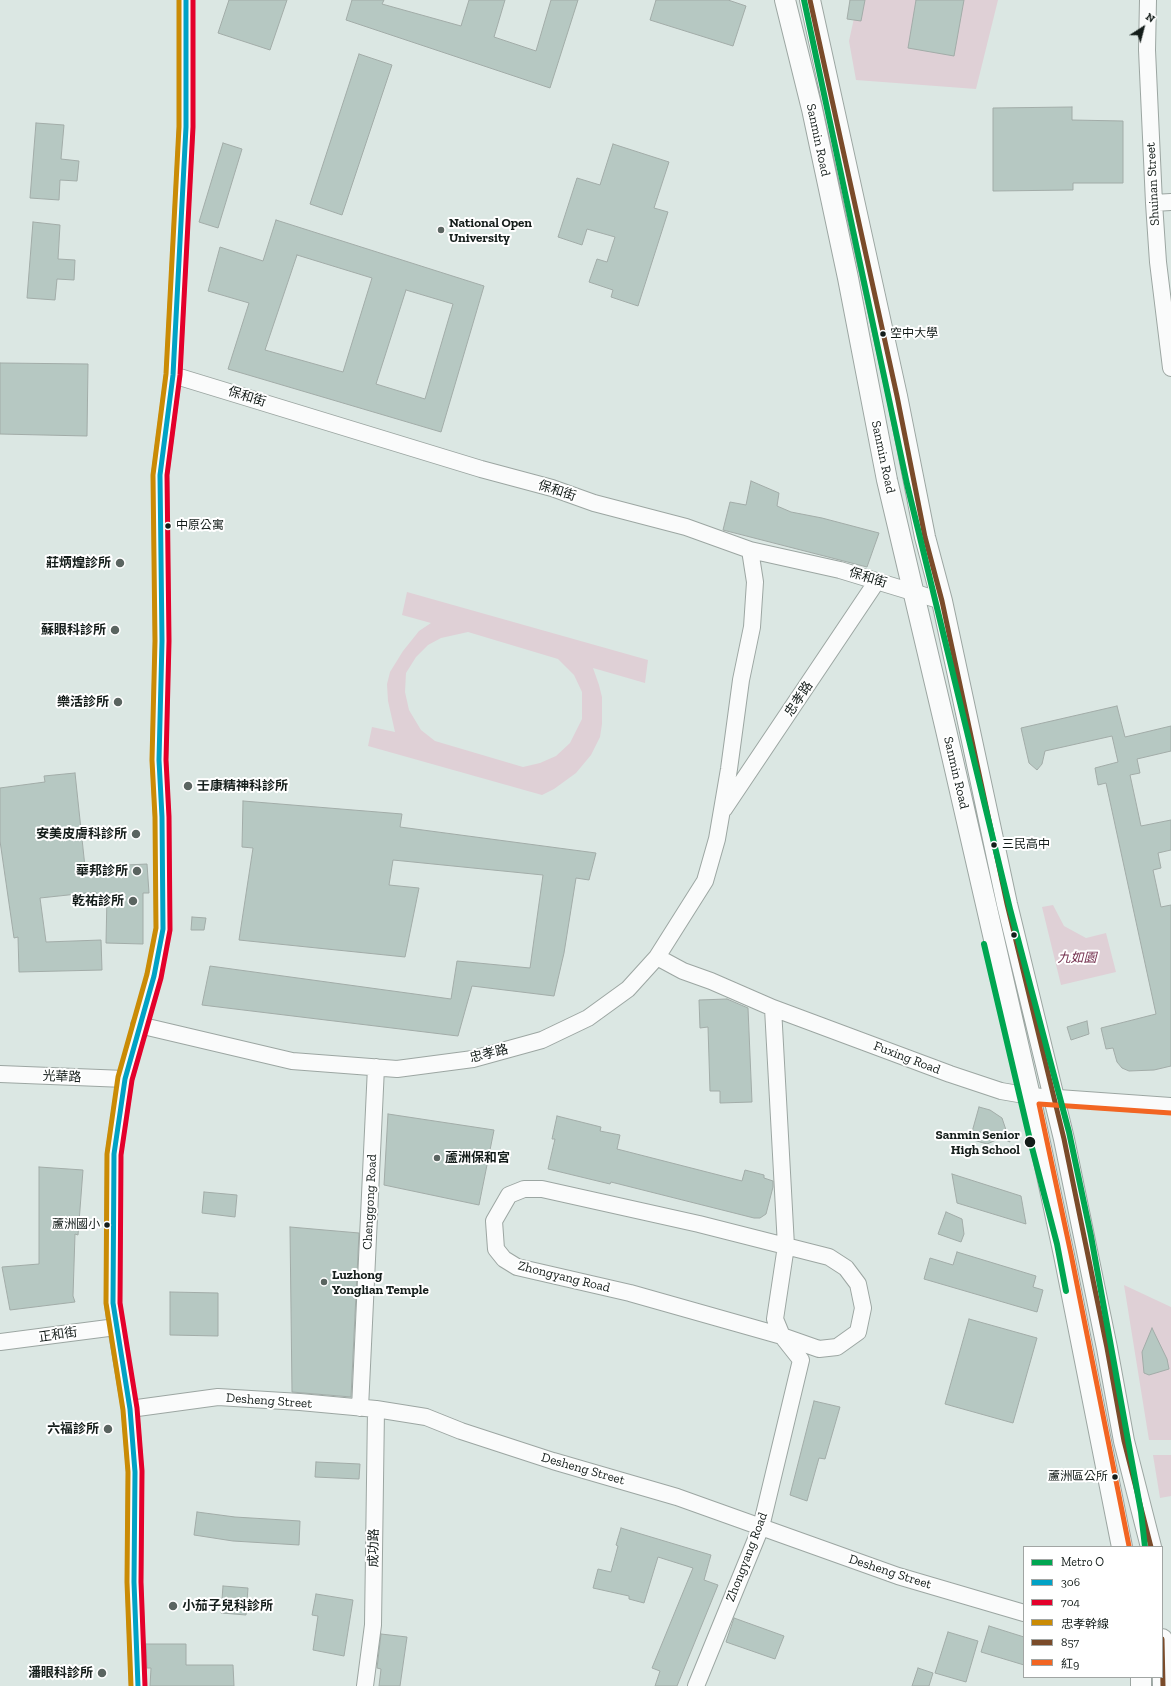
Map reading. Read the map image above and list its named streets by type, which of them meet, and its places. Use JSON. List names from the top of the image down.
{
  "streets": {
    "main road": ["Sanmin Road"],
    "street": [
      "Shuinan Street",
      "保和街",
      "忠孝路",
      "Fuxing Road",
      "光華路",
      "Chenggong Road",
      "Zhongyang Road",
      "正和街",
      "Desheng Street",
      "成功路"
    ]
  },
  "crossings": [
    ["Sanmin Road", "保和街"],
    ["Sanmin Road", "Fuxing Road"],
    ["保和街", "忠孝路"],
    ["忠孝路", "Fuxing Road"],
    ["忠孝路", "Chenggong Road"],
    ["Fuxing Road", "Zhongyang Road"],
    ["Chenggong Road", "Desheng Street"],
    ["Chenggong Road", "成功路"],
    ["Zhongyang Road", "Desheng Street"],
    ["Desheng Street", "成功路"]
  ],
  "parks": ["九如園"],
  "places": [
    "National Open University",
    "空中大學",
    "中原公寓",
    "莊炳煌診所",
    "蘇眼科診所",
    "樂活診所",
    "壬康精神科診所",
    "安美皮膚科診所",
    "三民高中",
    "華邦診所",
    "乾祐診所",
    "Sanmin Senior High School",
    "蘆洲保和宮",
    "蘆洲國小",
    "Luzhong Yonglian Temple",
    "六福診所",
    "蘆洲區公所",
    "小茄子兒科診所",
    "潘眼科診所"
  ],
  "lines": [
    "metro line O",
    "transit line 306",
    "transit line 704",
    "transit line 忠孝幹線",
    "transit line 857",
    "transit line 紅9"
  ],
  "legend": [
    "Metro O",
    "306",
    "704",
    "忠孝幹線",
    "857",
    "紅9"
  ],
  "north": "top right"
}
